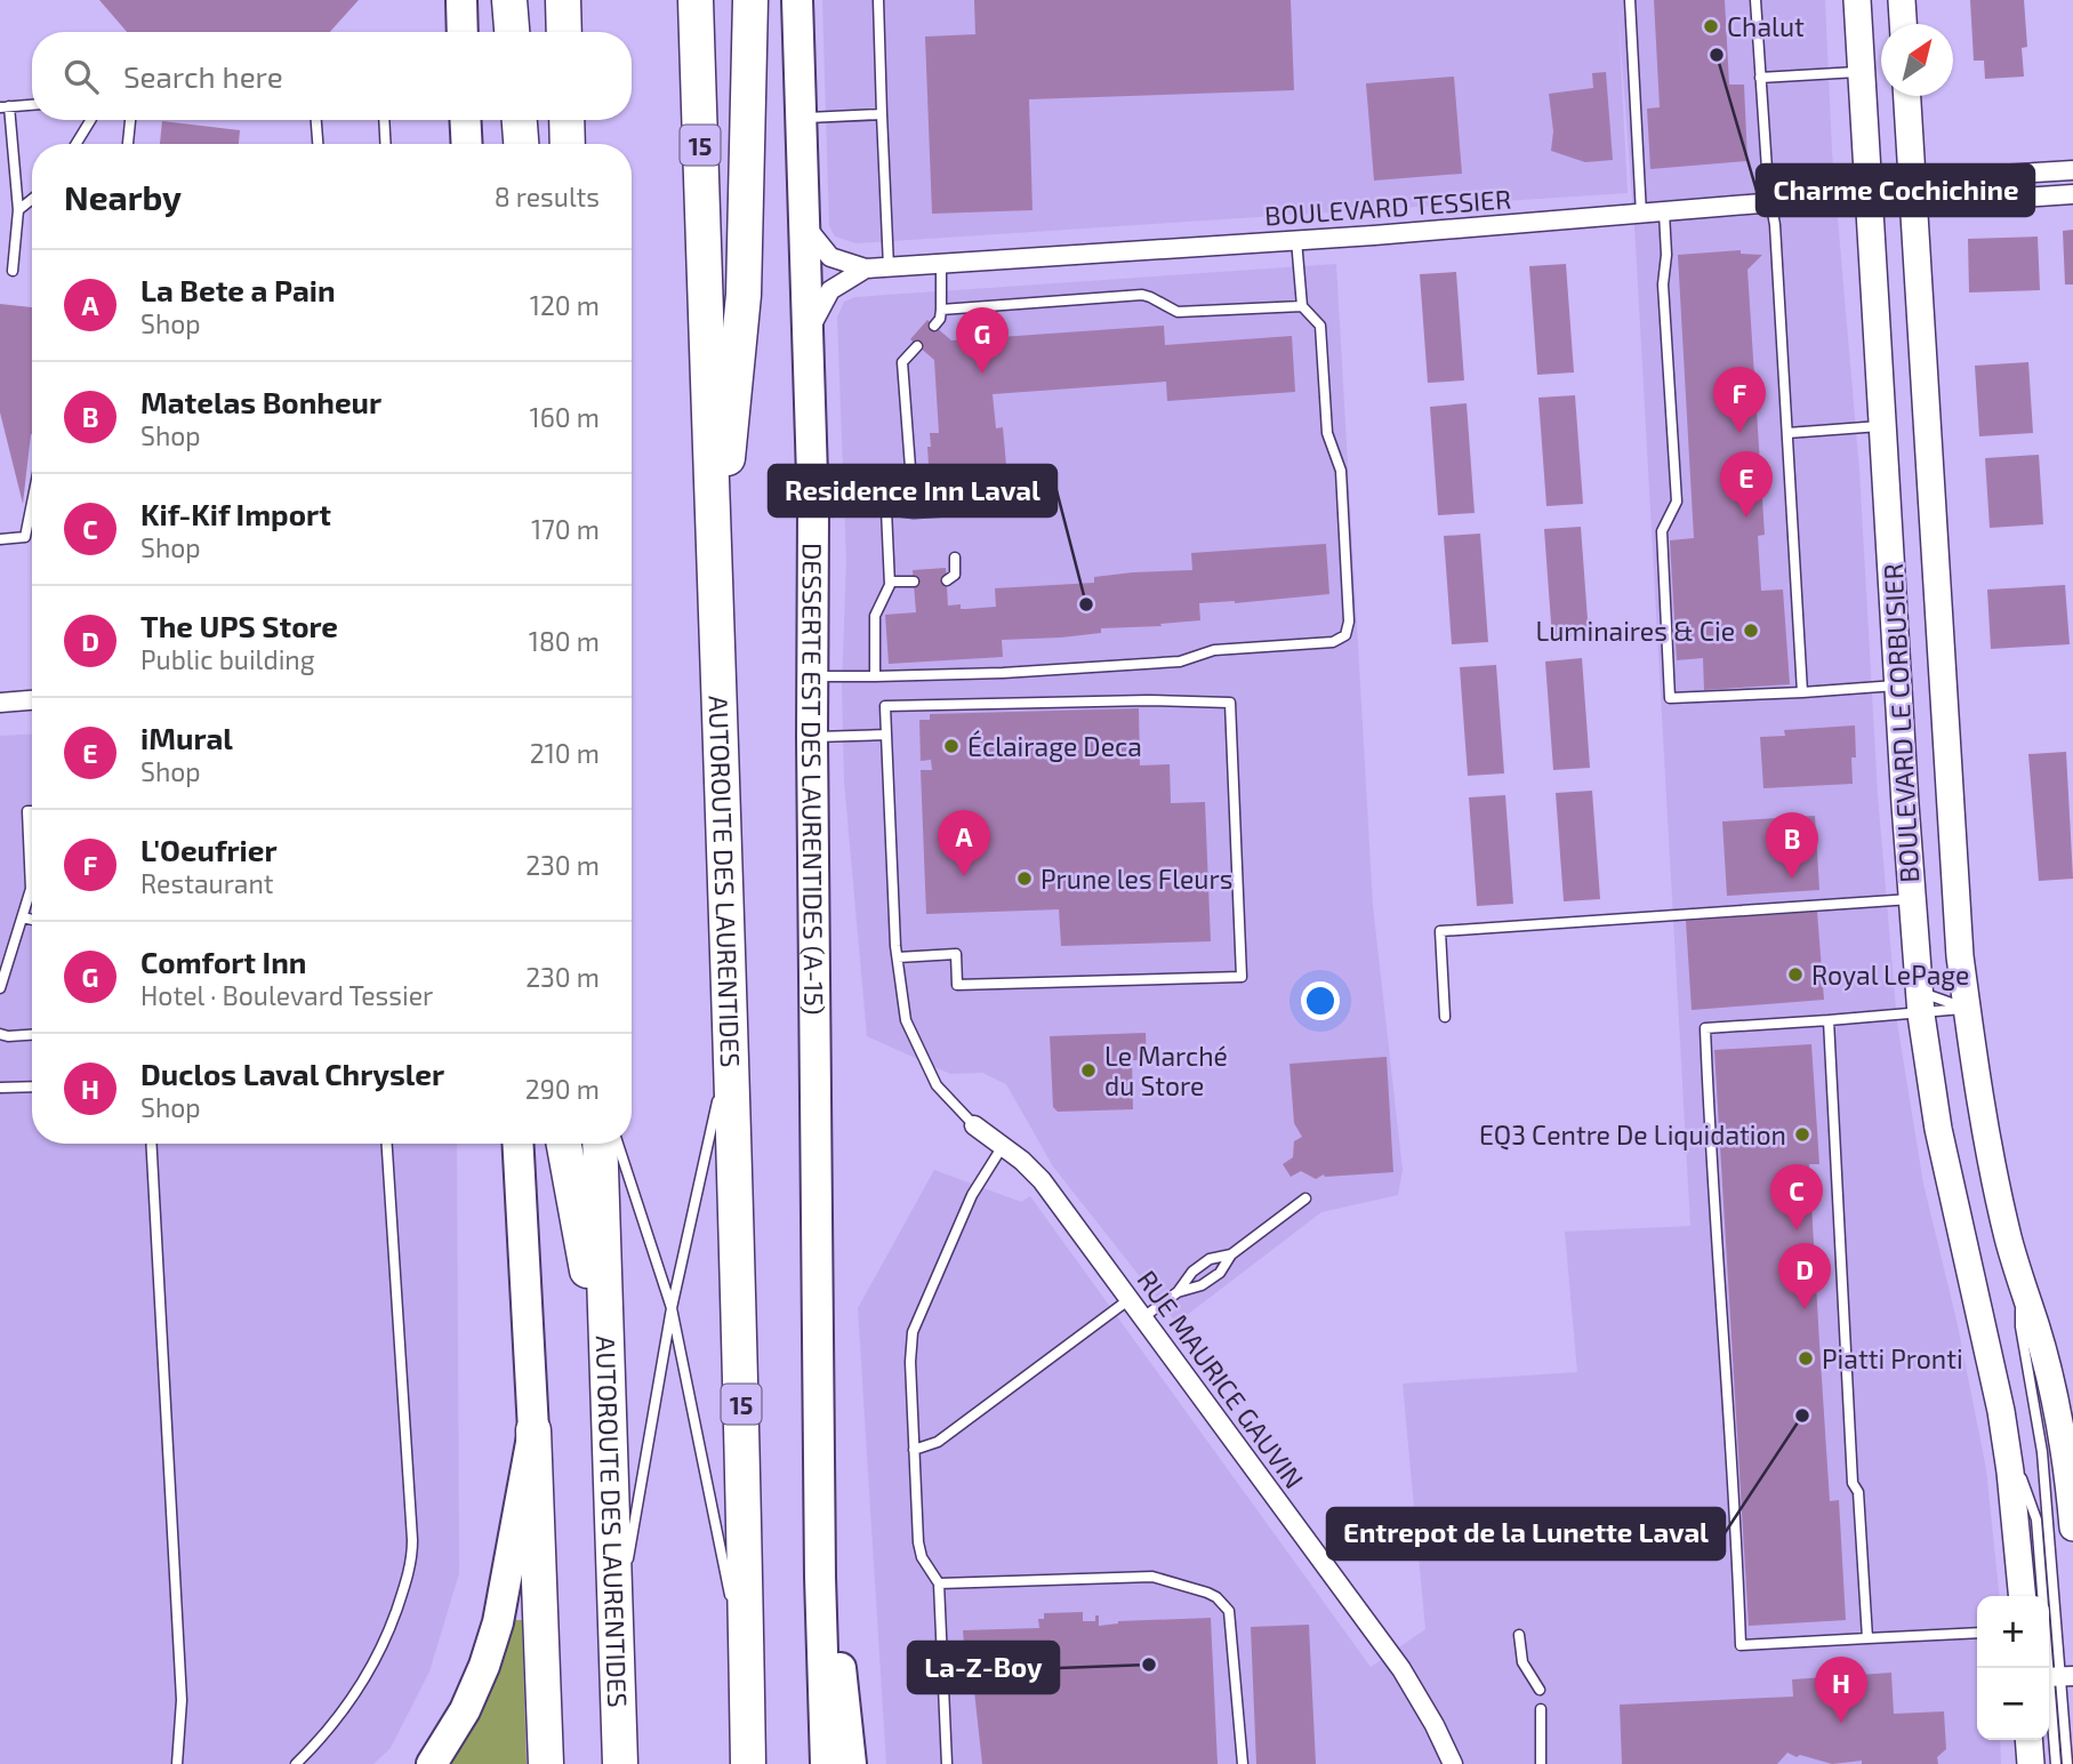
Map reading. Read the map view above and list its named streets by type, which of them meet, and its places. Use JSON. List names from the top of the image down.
{
  "streets": {
    "highway": ["15", "AUTOROUTE DES LAURENTIDES"],
    "main road": ["DESSERTE EST DES LAURENTIDES (A-15)"],
    "street": ["BOULEVARD TESSIER", "BOULEVARD LE CORBUSIER", "RUE MAURICE GAUVIN"]
  },
  "crossings": [
    ["BOULEVARD TESSIER", "BOULEVARD LE CORBUSIER"],
    ["BOULEVARD TESSIER", "DESSERTE EST DES LAURENTIDES (A-15)"]
  ],
  "places": [
    "Chalut",
    "Charme Cochichine",
    "Residence Inn Laval",
    "Luminaires & Cie",
    "Éclairage Deca",
    "Prune les Fleurs",
    "Royal LePage",
    "Le Marché du Store",
    "EQ3 Centre De Liquidation",
    "Piatti Pronti",
    "Entrepot de la Lunette Laval",
    "La-Z-Boy"
  ],
  "north": "top right",
  "page": {
    "search": "Search here",
    "heading": ["Nearby", "8 results"],
    "list": [
      {
        "mark": "A",
        "name": "La Bete a Pain",
        "note": "Shop",
        "value": "120 m"
      },
      {
        "mark": "B",
        "name": "Matelas Bonheur",
        "note": "Shop",
        "value": "160 m"
      },
      {
        "mark": "C",
        "name": "Kif-Kif Import",
        "note": "Shop",
        "value": "170 m"
      },
      {
        "mark": "D",
        "name": "The UPS Store",
        "note": "Public building",
        "value": "180 m"
      },
      {
        "mark": "E",
        "name": "iMural",
        "note": "Shop",
        "value": "210 m"
      },
      {
        "mark": "F",
        "name": "L'Oeufrier",
        "note": "Restaurant",
        "value": "230 m"
      },
      {
        "mark": "G",
        "name": "Comfort Inn",
        "note": "Hotel · Boulevard Tessier",
        "value": "230 m"
      },
      {
        "mark": "H",
        "name": "Duclos Laval Chrysler",
        "note": "Shop",
        "value": "290 m"
      }
    ],
    "pins": [
      "G",
      "F",
      "E",
      "A",
      "B",
      "C",
      "D",
      "H"
    ],
    "map_buttons": ["+", "−"]
  }
}
